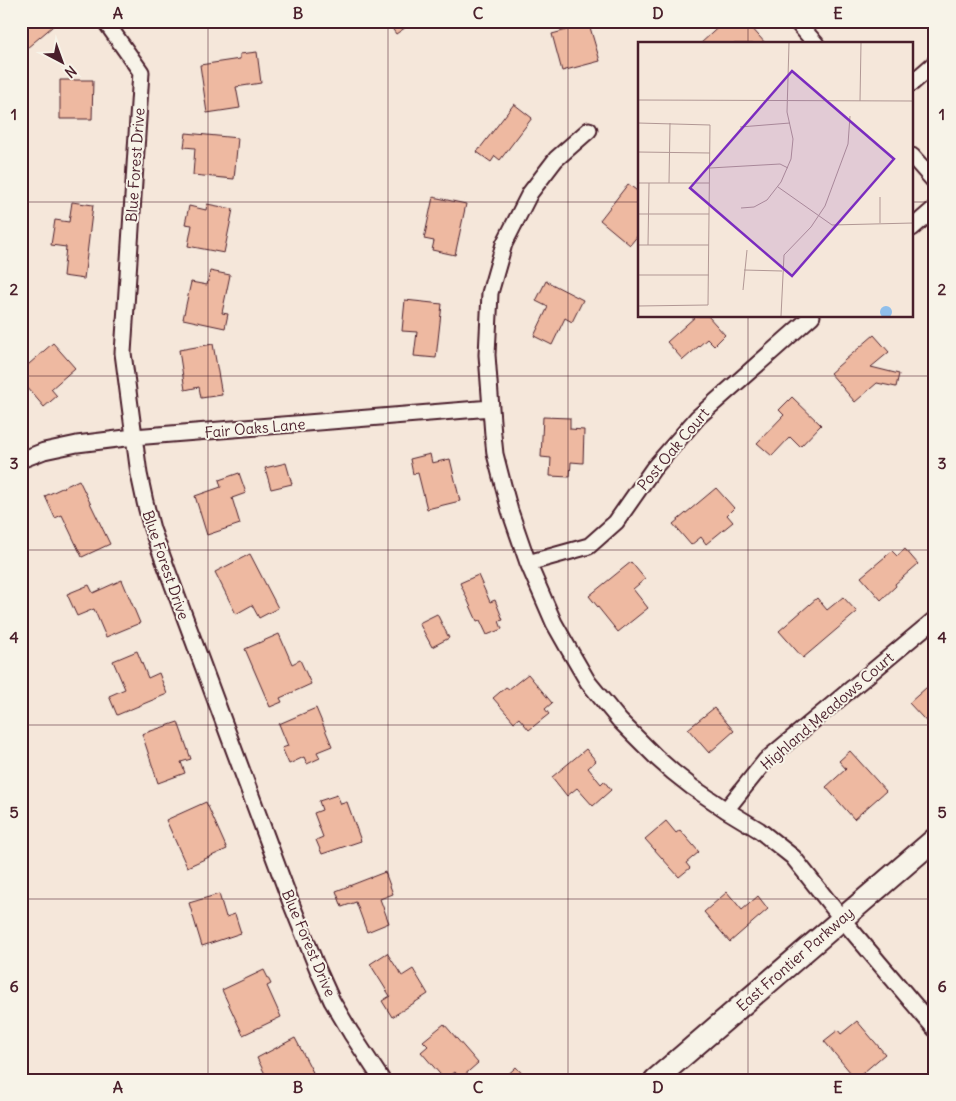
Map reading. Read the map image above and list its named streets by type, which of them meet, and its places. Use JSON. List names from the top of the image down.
{
  "streets": {
    "street": [
      "Blue Forest Drive",
      "Fair Oaks Lane",
      "Post Oak Court",
      "Highland Meadows Court",
      "East Frontier Parkway"
    ]
  },
  "crossings": [
    ["Blue Forest Drive", "Fair Oaks Lane"]
  ],
  "north": "bottom right",
  "grid": {
    "columns": [
      "A",
      "B",
      "C",
      "D",
      "E"
    ],
    "rows": [
      "1",
      "2",
      "3",
      "4",
      "5",
      "6"
    ]
  }
}
